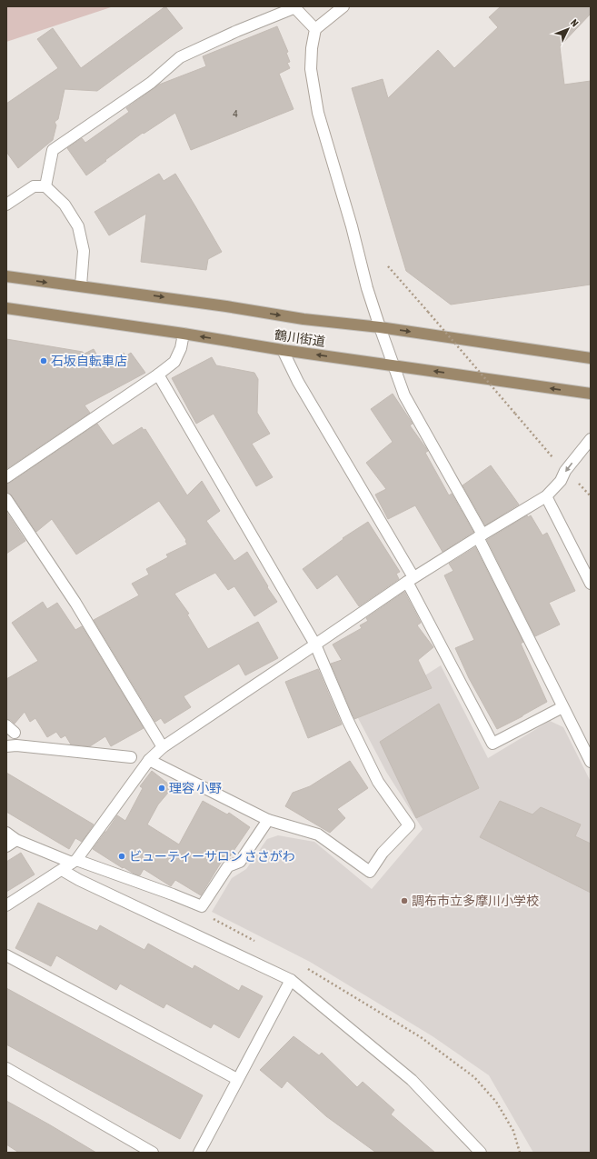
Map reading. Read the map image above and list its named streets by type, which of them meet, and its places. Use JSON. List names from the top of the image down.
{
  "streets": {
    "main road": ["鶴川街道"]
  },
  "places": [
    "石坂自転車店",
    "理容 小野",
    "ビューティーサロン ささがわ",
    "調布市立多摩川小学校"
  ],
  "house_numbers": ["4"],
  "north": "top right"
}
